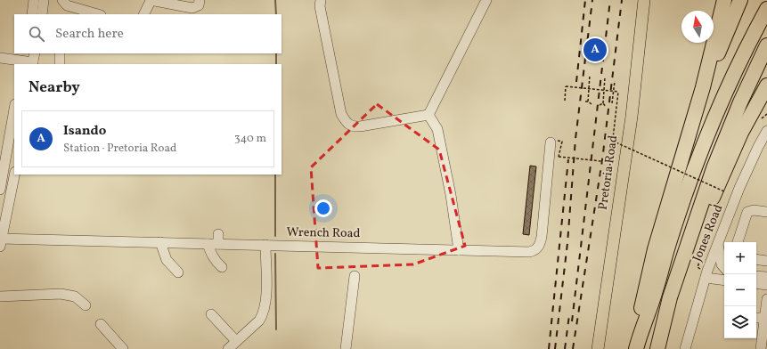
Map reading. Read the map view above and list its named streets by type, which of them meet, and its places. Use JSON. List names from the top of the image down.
{
  "streets": {
    "main road": ["Pretoria Road"],
    "street": ["Wrench Road", "Jones Road"]
  },
  "north": "top",
  "page": {
    "search": "Search here",
    "pins": "A",
    "heading": "Nearby",
    "list": [
      {
        "mark": "A",
        "name": "Isando",
        "note": "Station · Pretoria Road",
        "value": "340 m"
      }
    ],
    "map_buttons": ["+", "−"]
  }
}
